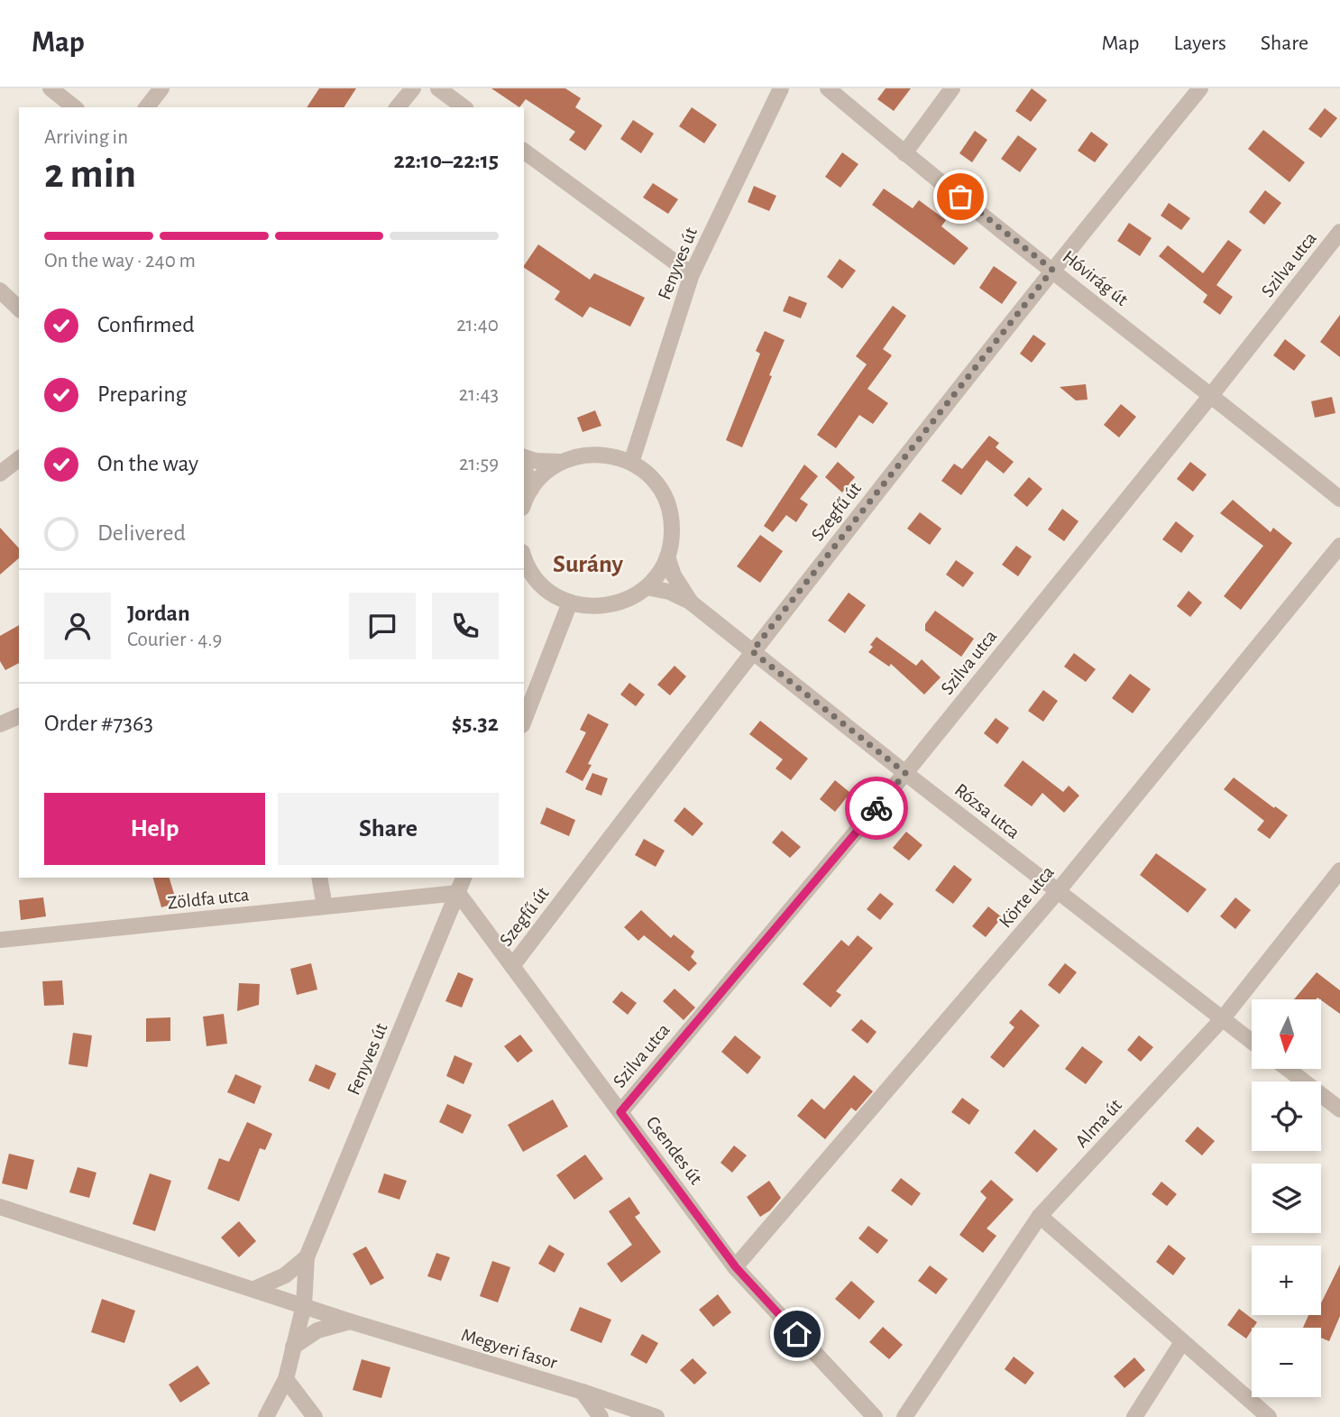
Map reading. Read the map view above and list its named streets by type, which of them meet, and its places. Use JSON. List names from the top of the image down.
{
  "streets": {
    "street": [
      "Fenyves út",
      "Szilva utca",
      "Hóvirág út",
      "Szegfű út",
      "Rózsa utca",
      "Körte utca",
      "Zöldfa utca",
      "Alma út",
      "Csendes út",
      "Megyeri fasor"
    ]
  },
  "crossings": [
    ["Fenyves út", "Zöldfa utca"],
    ["Fenyves út", "Csendes út"],
    ["Szilva utca", "Hóvirág út"],
    ["Szilva utca", "Rózsa utca"],
    ["Szilva utca", "Csendes út"],
    ["Hóvirág út", "Szegfű út"],
    ["Szegfű út", "Rózsa utca"],
    ["Szegfű út", "Csendes út"],
    ["Rózsa utca", "Körte utca"],
    ["Rózsa utca", "Alma út"],
    ["Körte utca", "Csendes út"],
    ["Zöldfa utca", "Csendes út"]
  ],
  "districts": ["Surány"],
  "north": "bottom",
  "page": {
    "header": "Map",
    "nav": ["Map", "Layers", "Share"],
    "heading": ["2 min", "Arriving in", "22:10–22:15"],
    "panel": [
      "Jordan",
      "Courier · 4.9",
      "Order #7363",
      "$5.32"
    ],
    "bar": "On the way · 240 m",
    "list": [
      ["Confirmed", "21:40"],
      ["Preparing", "21:43"],
      ["On the way", "21:59"],
      "Delivered"
    ],
    "buttons": ["Help", "Share"],
    "map_buttons": ["+", "−"]
  }
}
